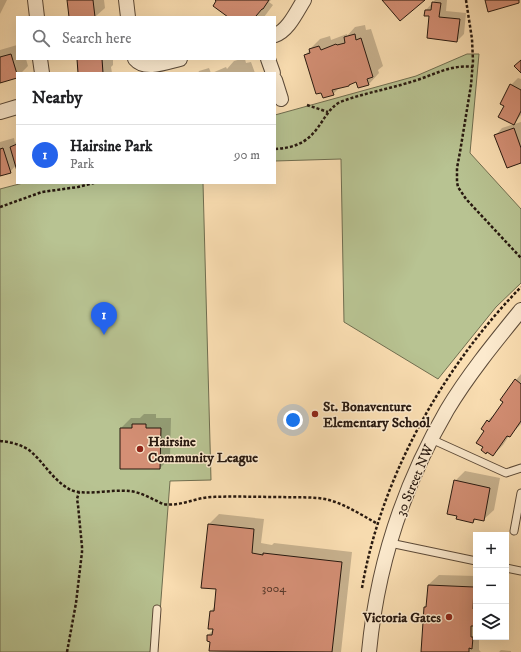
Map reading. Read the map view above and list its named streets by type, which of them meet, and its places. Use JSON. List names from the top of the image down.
{
  "streets": {
    "street": ["30 Street NW"]
  },
  "places": ["St. Bonaventure Elementary School", "Hairsine Community League", "Victoria Gates"],
  "house_numbers": ["3004"],
  "page": {
    "search": "Search here",
    "heading": "Nearby",
    "list": [
      {
        "mark": "1",
        "name": "Hairsine Park",
        "note": "Park",
        "value": "90 m"
      }
    ],
    "pins": "1",
    "map_buttons": ["+", "−"]
  }
}
